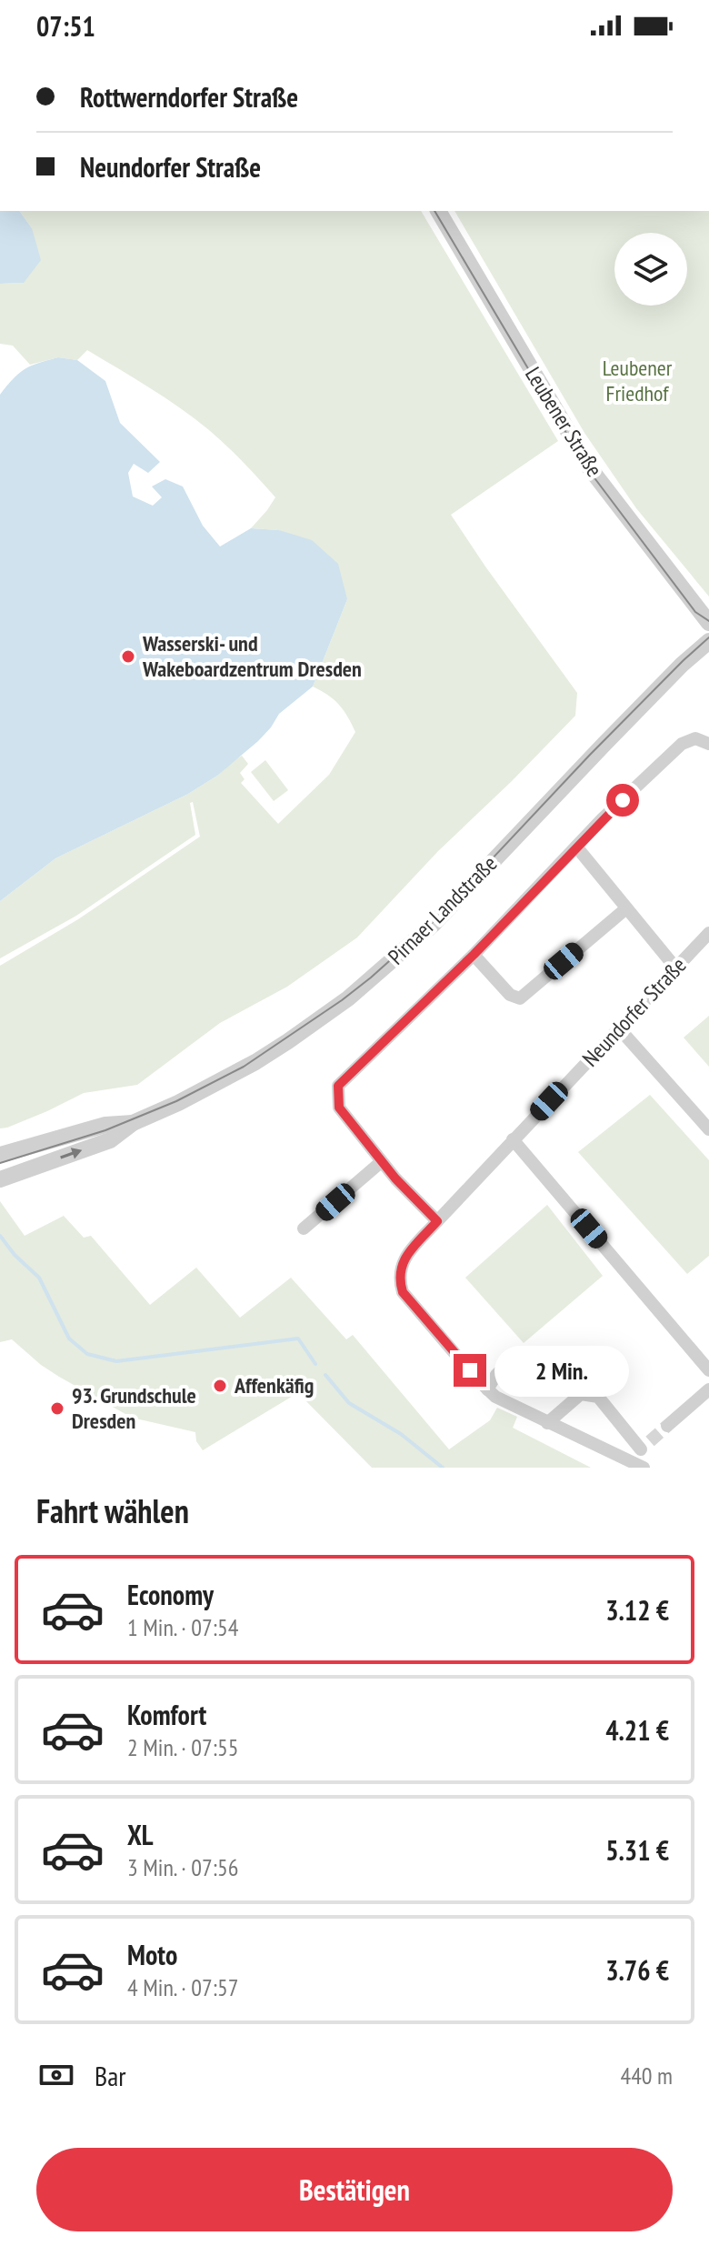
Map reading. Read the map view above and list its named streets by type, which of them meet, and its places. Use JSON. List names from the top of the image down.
{
  "streets": {
    "street": ["Leubener Straße", "Pirnaer Landstraße", "Neundorfer Straße"]
  },
  "parks": ["Leubener Friedhof"],
  "places": ["Wasserski- und Wakeboardzentrum Dresden", "Affenkäfig", "93. Grundschule Dresden"],
  "page": {
    "status": "07:51",
    "banner": ["Rottwerndorfer Straße", "Neundorfer Straße"],
    "bubble": "2 Min.",
    "heading": "Fahrt wählen",
    "list": [
      {
        "name": "Economy",
        "note": "1 Min. · 07:54",
        "value": "3.12 €"
      },
      {
        "name": "Komfort",
        "note": "2 Min. · 07:55",
        "value": "4.21 €"
      },
      {
        "name": "XL",
        "note": "3 Min. · 07:56",
        "value": "5.31 €"
      },
      {
        "name": "Moto",
        "note": "4 Min. · 07:57",
        "value": "3.76 €"
      }
    ],
    "pay": ["Bar", "440 m"],
    "buttons": "Bestätigen"
  }
}
